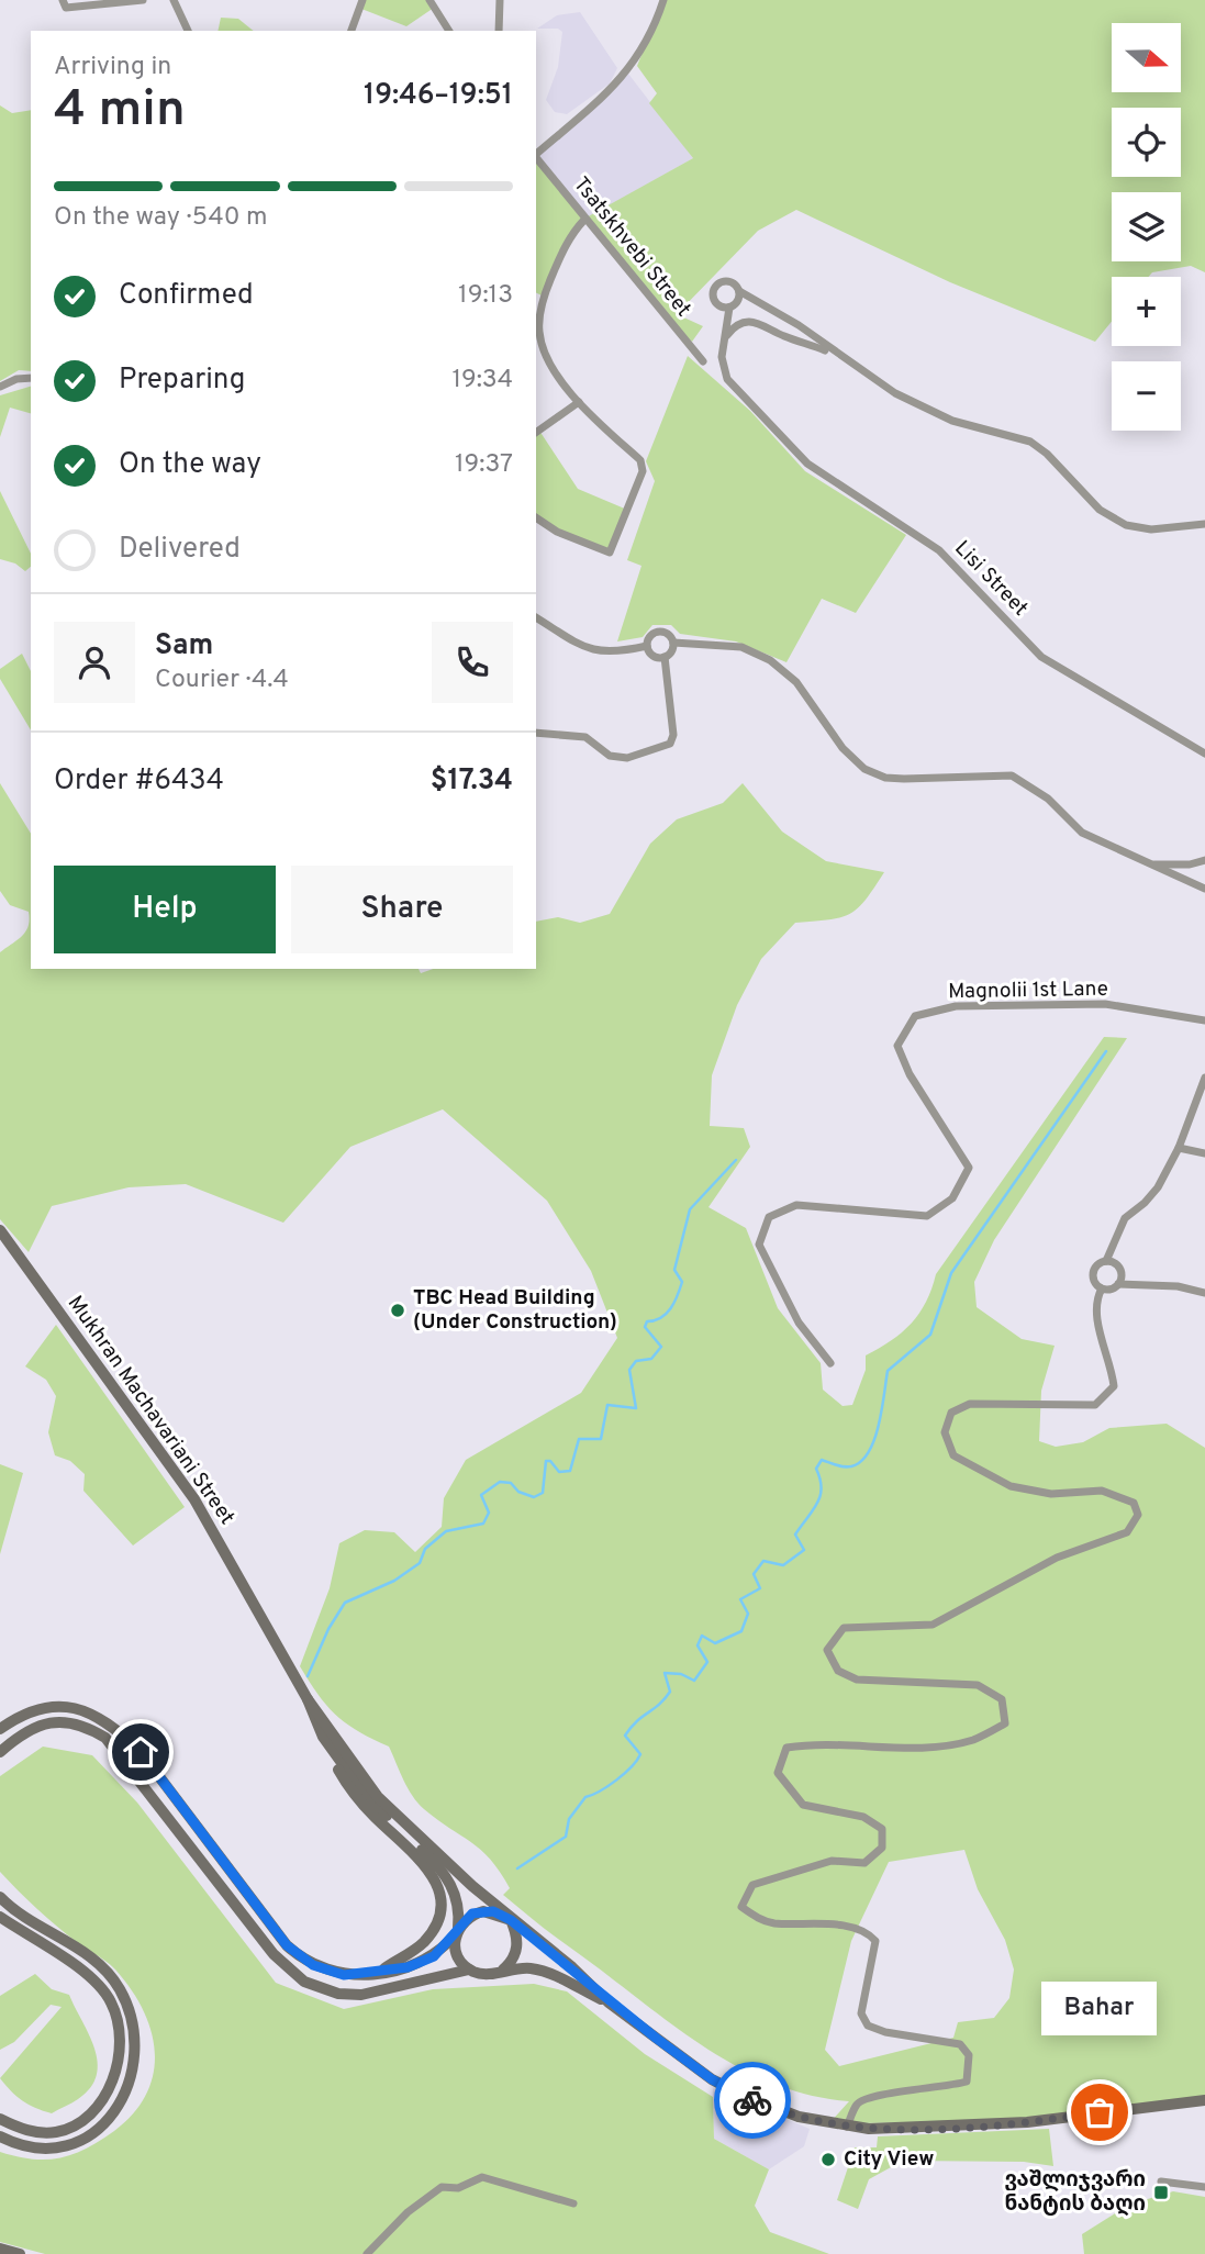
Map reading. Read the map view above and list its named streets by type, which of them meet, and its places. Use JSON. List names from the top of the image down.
{
  "streets": {
    "main road": ["Mukhran Machavariani Street"],
    "street": ["Tsatskhvebi Street", "Lisi Street", "Magnolii 1st Lane"]
  },
  "places": {
    "other": ["TBC Head Building (Under Construction)", "Bahar", "City View"],
    "transit": ["ვაშლიჯვარი ნანტის ბაღი"]
  },
  "north": "right",
  "page": {
    "map_buttons": ["+", "−"],
    "heading": ["4 min", "Arriving in", "19:46–19:51"],
    "panel": [
      "Sam",
      "Courier · 4.4",
      "Order #6434",
      "$17.34"
    ],
    "bar": "On the way · 540 m",
    "list": [
      ["Confirmed", "19:13"],
      ["Preparing", "19:34"],
      ["On the way", "19:37"],
      "Delivered"
    ],
    "buttons": ["Help", "Share"],
    "bubble": "Bahar"
  }
}
